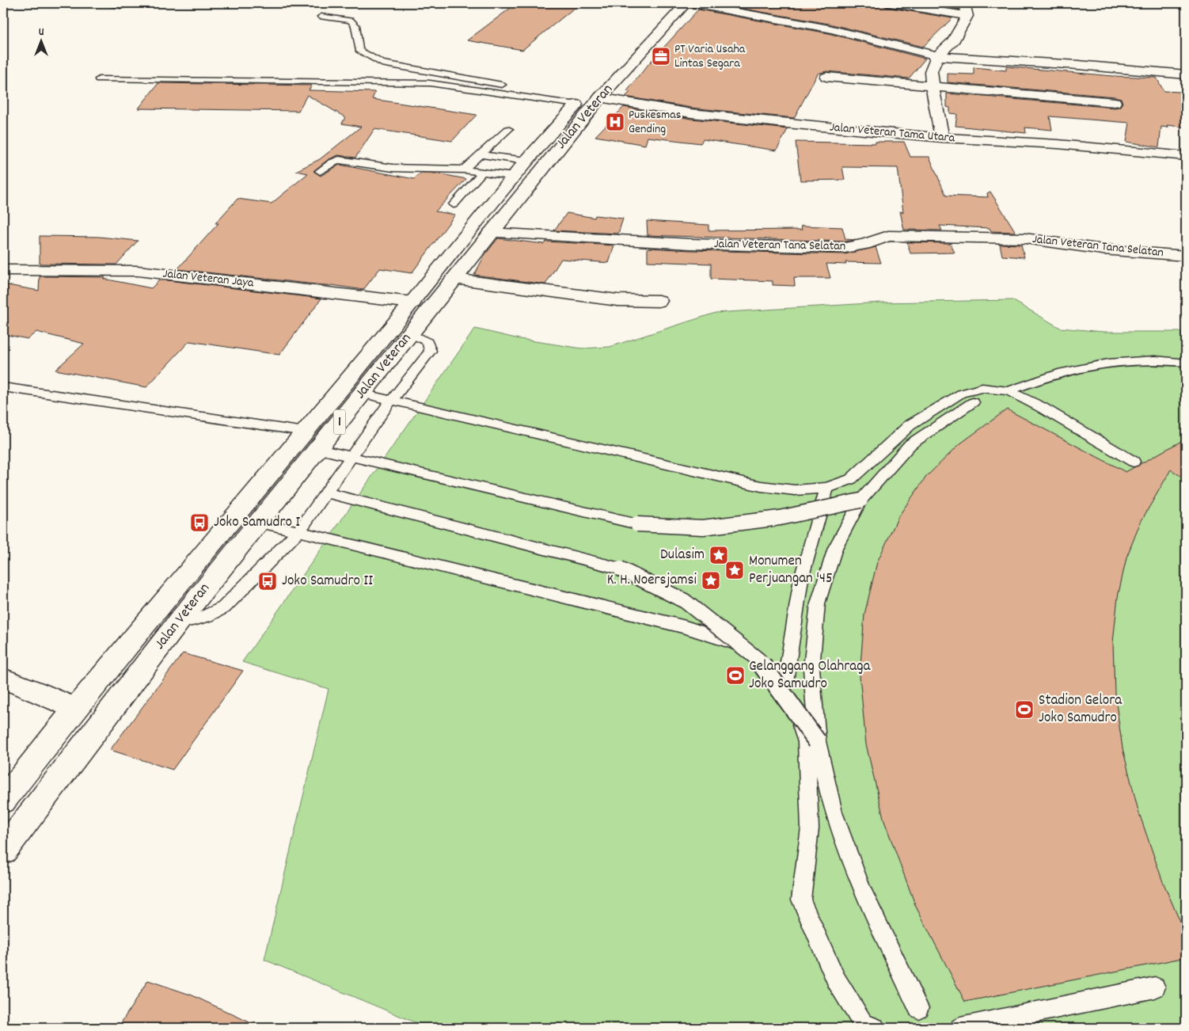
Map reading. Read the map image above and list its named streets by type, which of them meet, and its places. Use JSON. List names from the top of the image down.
{
  "streets": {
    "main road": [
      "Jalan Veteran",
      "Jalan Veteran Tama Utara",
      "Jalan Veteran Tana Selatan",
      "Jalan Veteran Jaya",
      "1"
    ]
  },
  "crossings": [
    ["Jalan Veteran", "Jalan Veteran Tama Utara"],
    ["Jalan Veteran", "Jalan Veteran Tana Selatan"],
    ["Jalan Veteran", "Jalan Veteran Jaya"]
  ],
  "places": {
    "office": ["PT Varia Usaha Lintas Segara"],
    "hospital": ["Puskesmas Gending"],
    "bus stop": ["Joko Samudro I", "Joko Samudro II"],
    "place": ["Dulasim", "Monumen Perjuangan '45", "K. H. Noersjamsi"],
    "sports": ["Gelanggang Olahraga Joko Samudro", "Stadion Gelora Joko Samudro"]
  },
  "north": "top"
}
